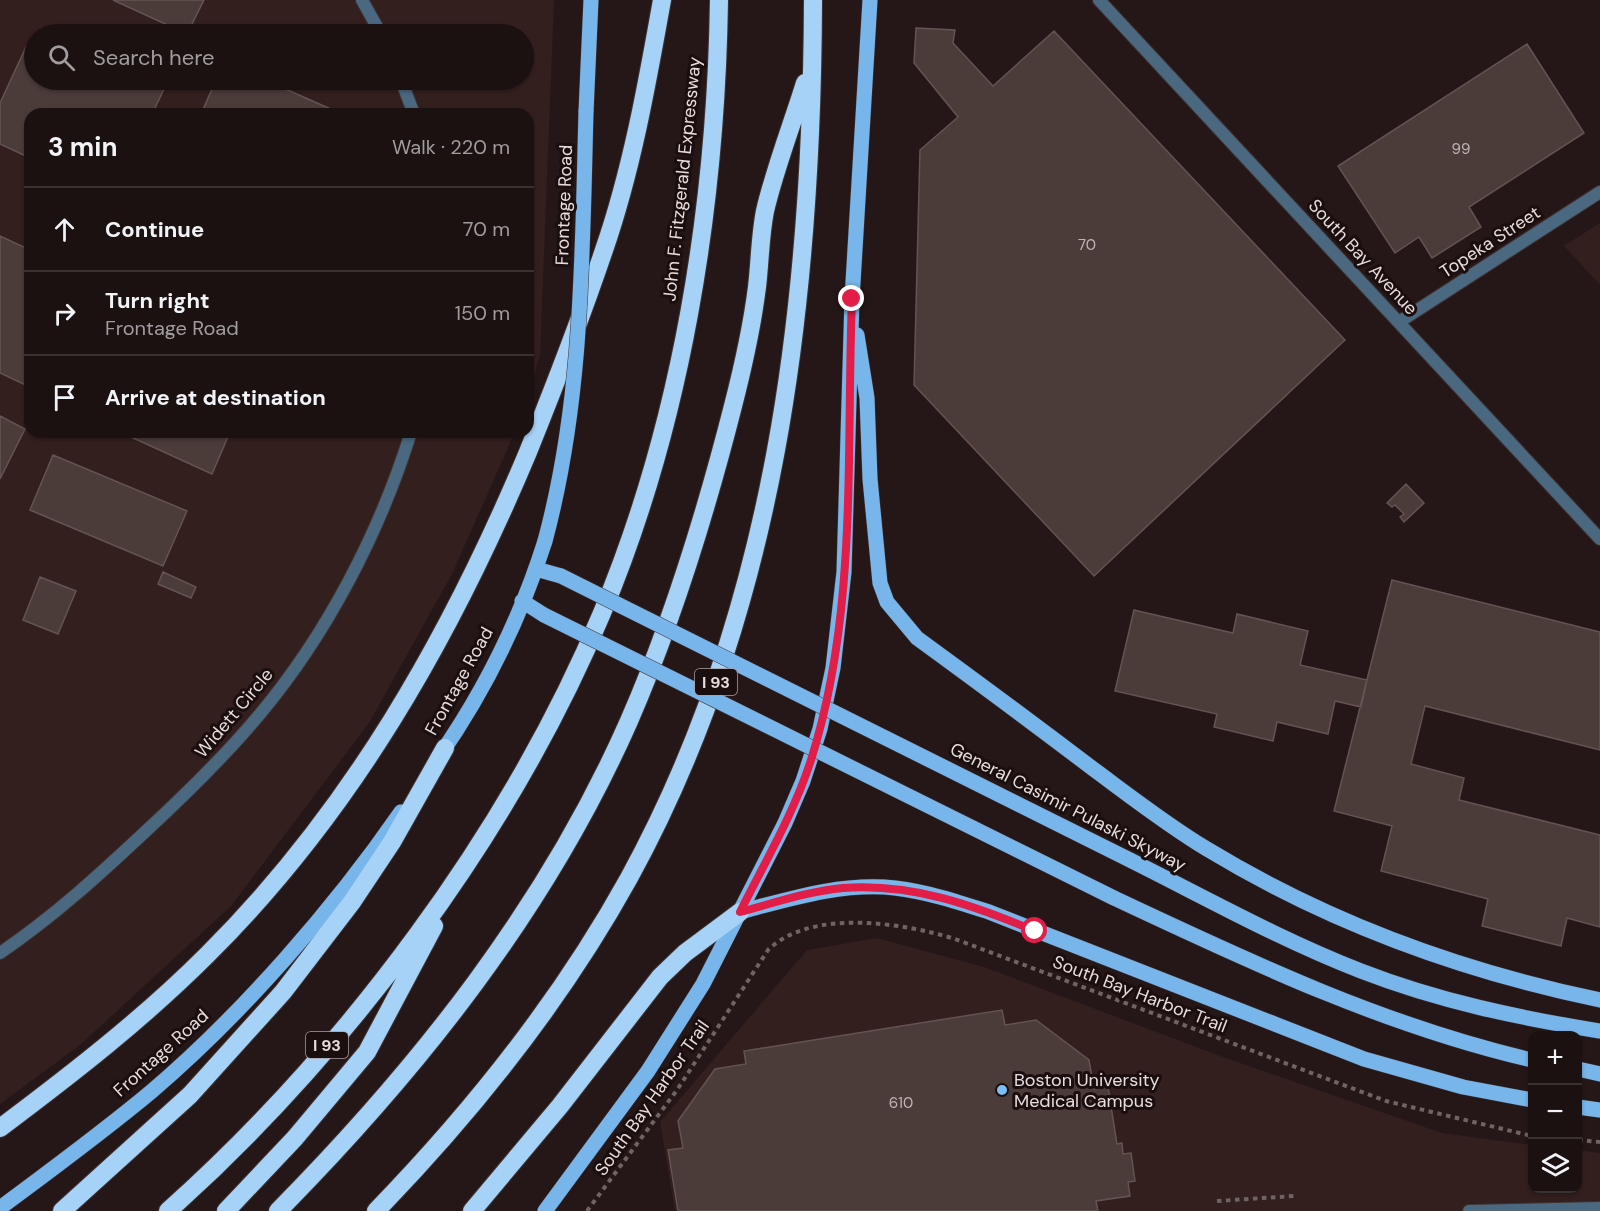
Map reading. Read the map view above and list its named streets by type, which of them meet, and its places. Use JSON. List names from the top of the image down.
{
  "streets": {
    "highway": ["John F. Fitzgerald Expressway", "I 93"],
    "main road": ["Frontage Road", "General Casimir Pulaski Skyway"],
    "street": ["Topeka Street", "South Bay Avenue", "Widett Circle"],
    "path": ["South Bay Harbor Trail"]
  },
  "crossings": [
    ["Frontage Road", "General Casimir Pulaski Skyway"],
    ["Topeka Street", "South Bay Avenue"]
  ],
  "places": ["Boston University Medical Campus"],
  "house_numbers": ["99", "70", "610"],
  "page": {
    "search": "Search here",
    "heading": ["3 min", "Walk · 220 m"],
    "list": [
      ["Continue", "70 m"],
      ["Turn right", "Frontage Road", "150 m"],
      "Arrive at destination"
    ],
    "map_buttons": ["+", "−"]
  }
}
